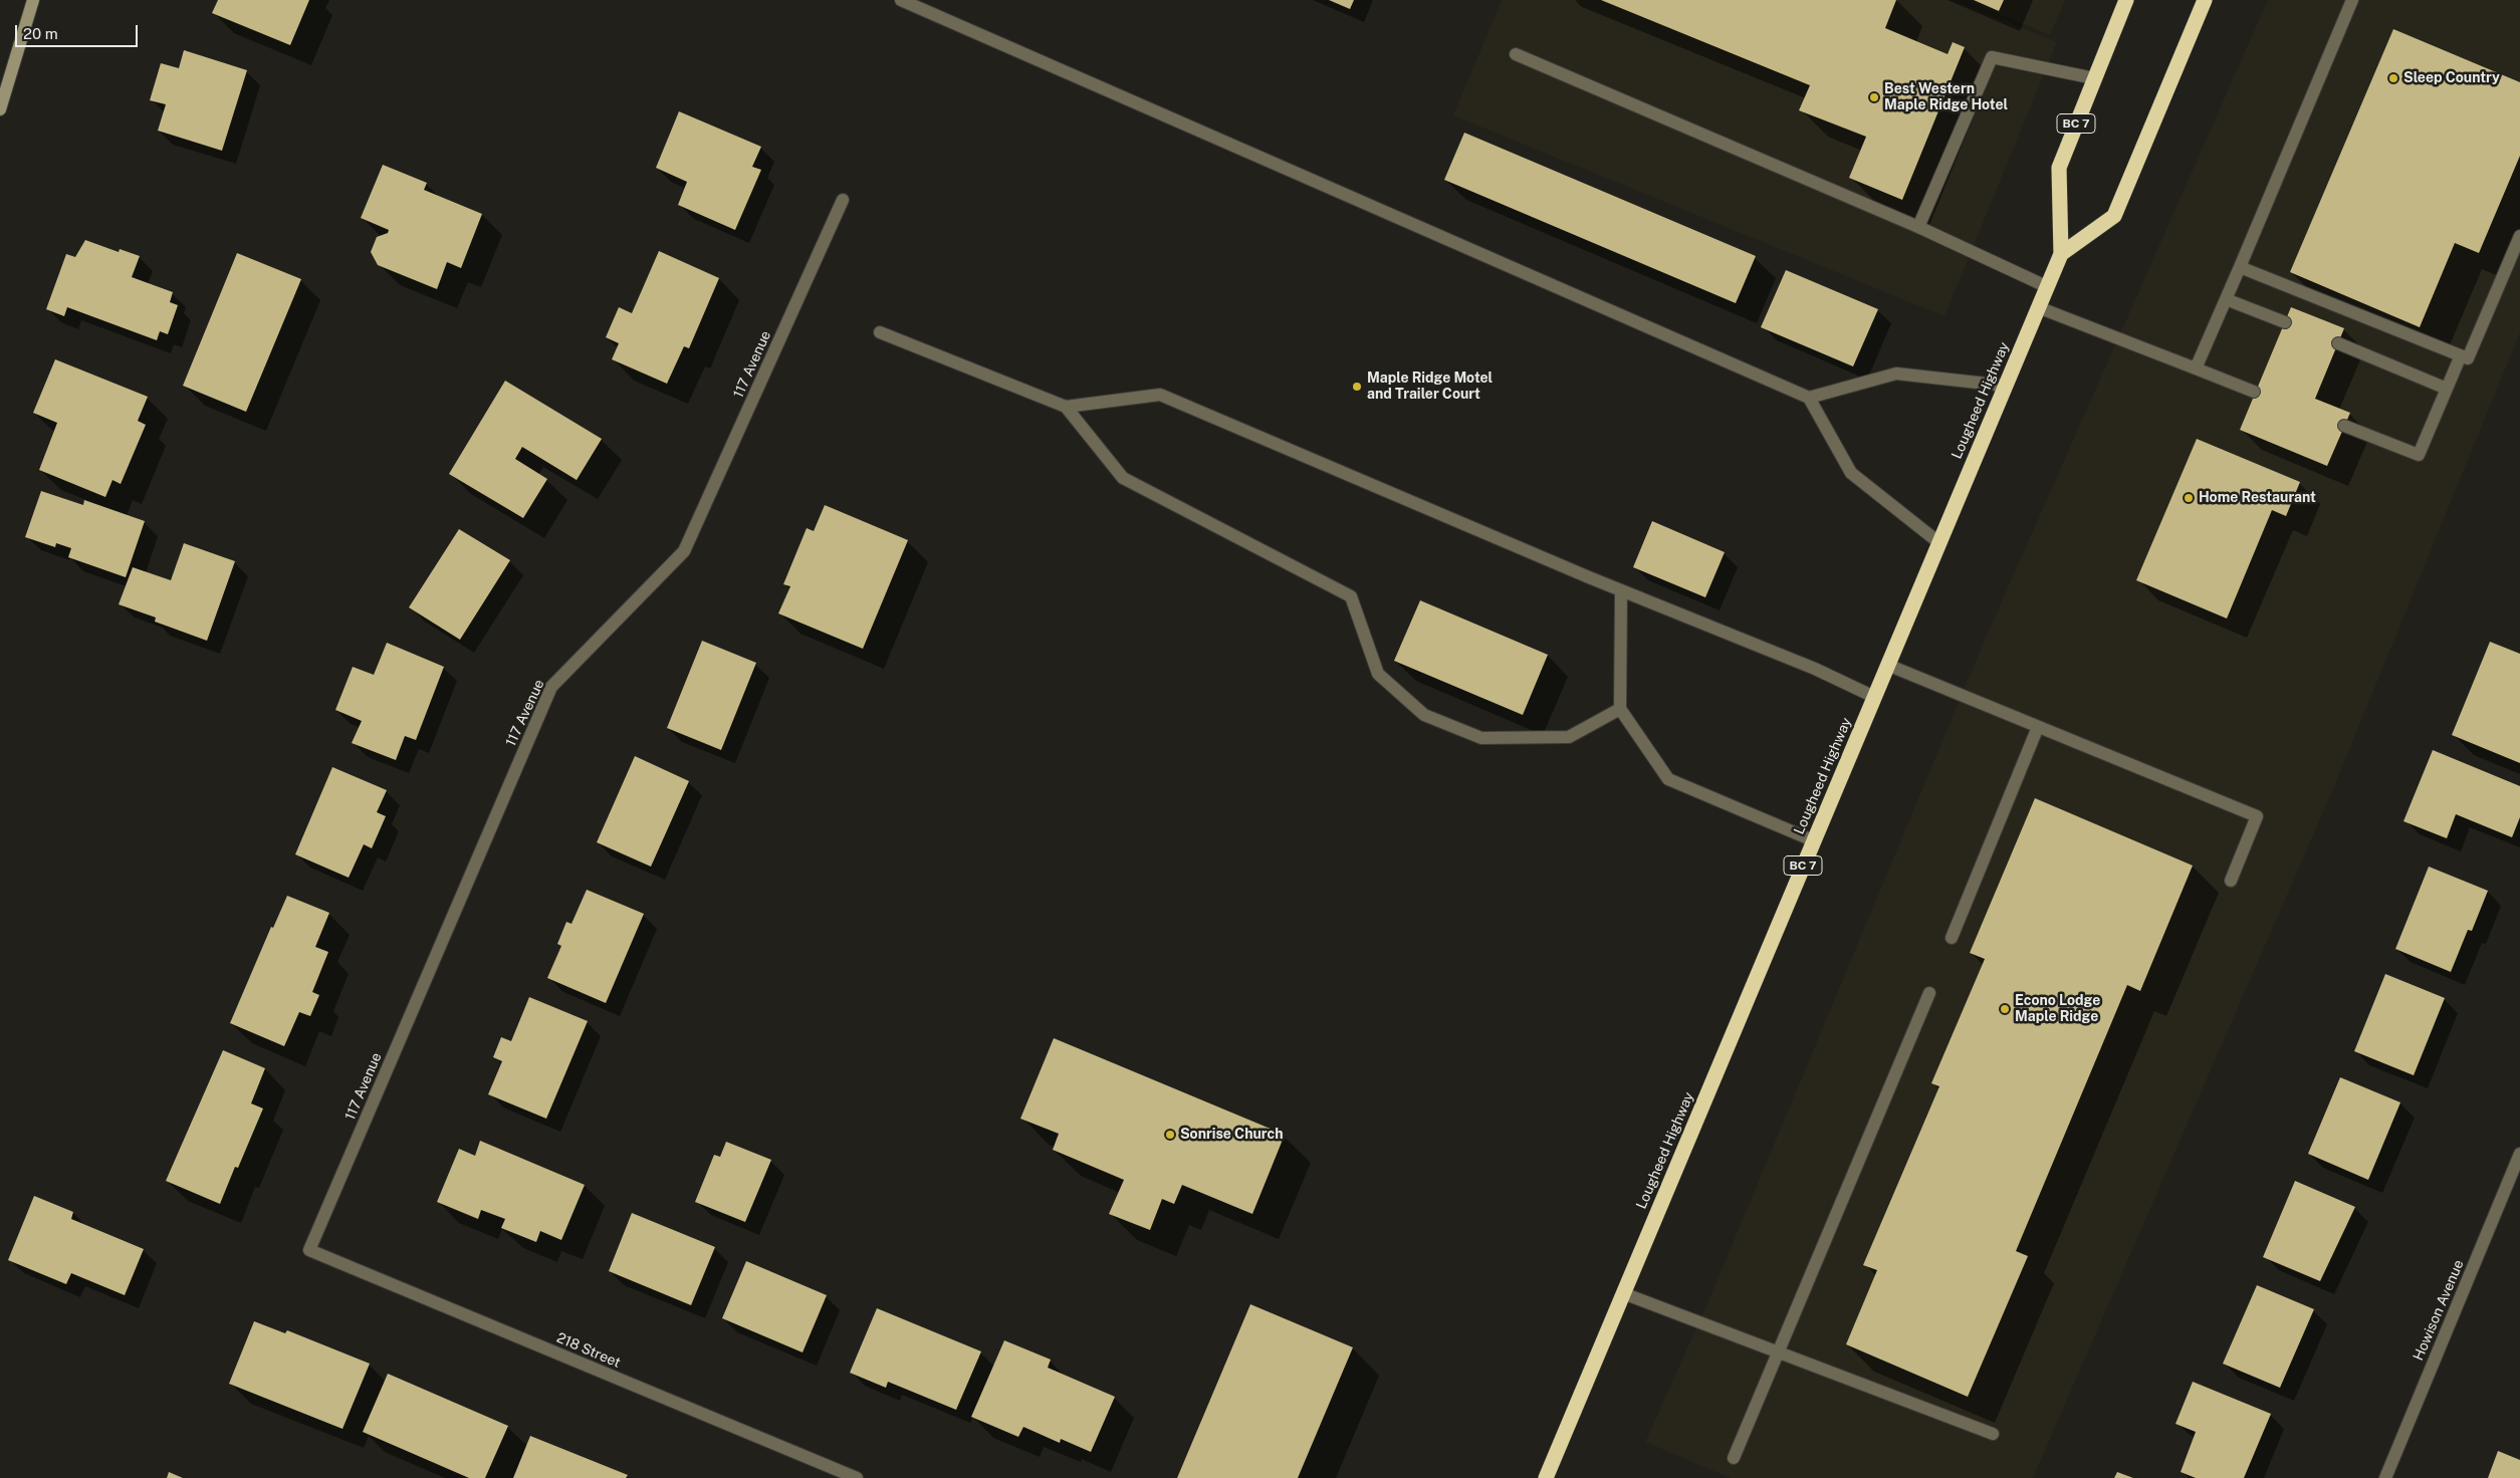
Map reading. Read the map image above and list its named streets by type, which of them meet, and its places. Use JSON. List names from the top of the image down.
{
  "streets": {
    "highway": ["BC 7", "Lougheed Highway"],
    "street": ["117 Avenue", "Howison Avenue", "218 Street"]
  },
  "crossings": [
    ["117 Avenue", "218 Street"]
  ],
  "places": [
    "Sleep Country",
    "Best Western Maple Ridge Hotel",
    "Maple Ridge Motel and Trailer Court",
    "Home Restaurant",
    "Econo Lodge Maple Ridge",
    "Sonrise Church"
  ],
  "scale_bar": "20 m"
}
